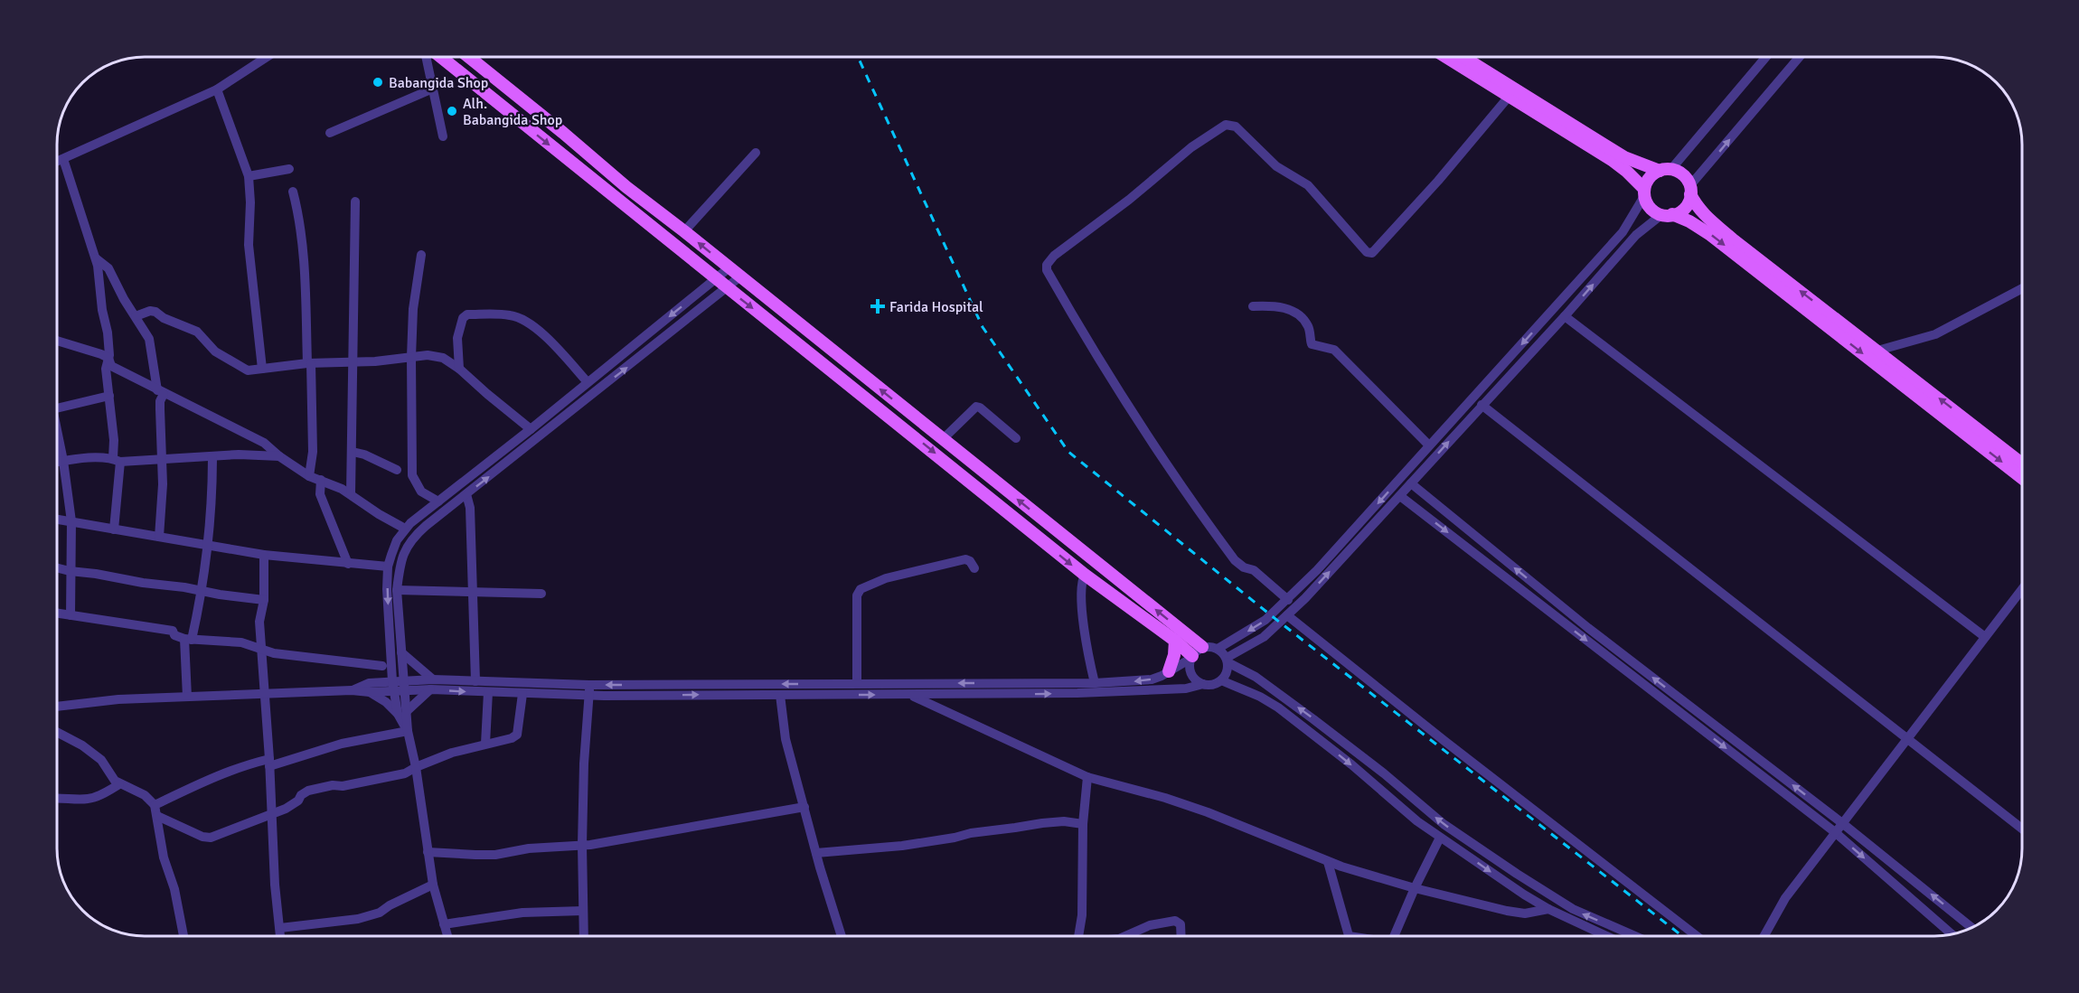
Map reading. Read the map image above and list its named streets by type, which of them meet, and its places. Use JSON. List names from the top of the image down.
{
  "places": {
    "other": ["Babangida Shop", "Alh. Babangida Shop"],
    "health": ["Farida Hospital"]
  }
}
